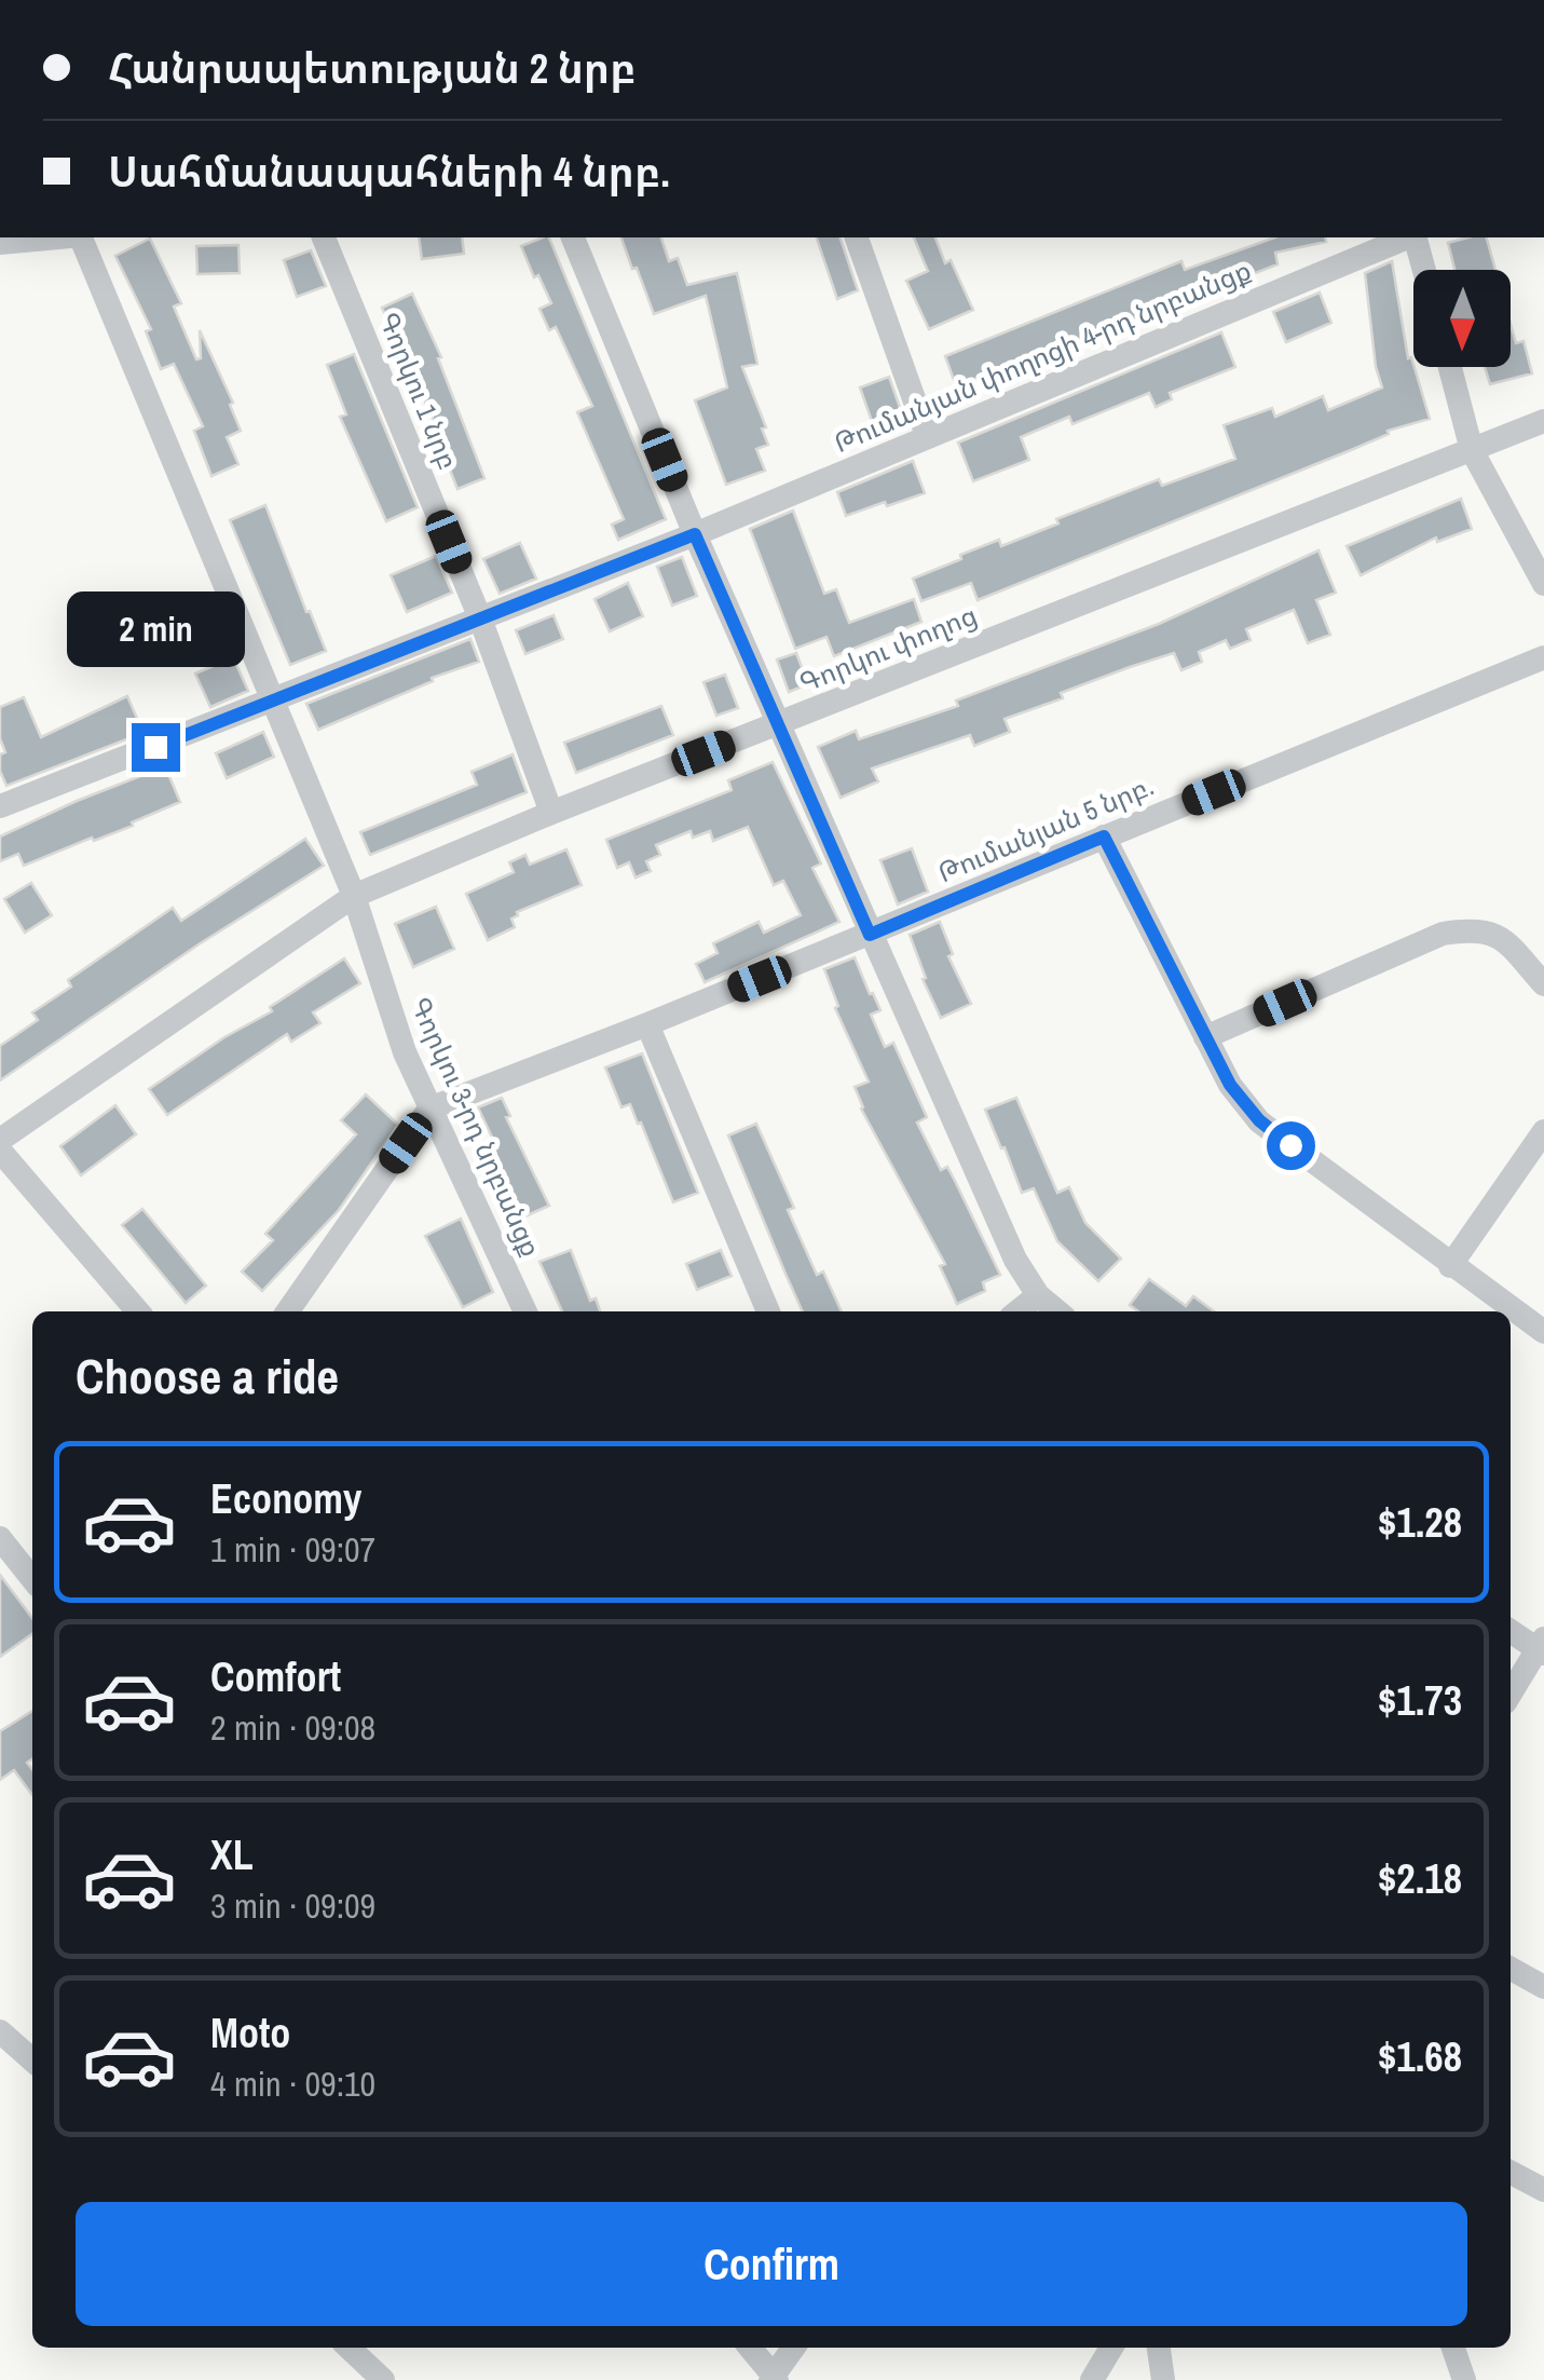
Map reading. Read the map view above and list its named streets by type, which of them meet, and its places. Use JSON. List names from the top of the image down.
{
  "streets": {
    "street": [
      "Թումանյան փողոցի 4-րդ նրբանցք",
      "Գորկու 1 նրբ",
      "Գորկու փողոց",
      "Թումանյան 5 նրբ.",
      "Գորկու 3-րդ նրբանցք"
    ]
  },
  "crossings": [
    ["Թումանյան փողոցի 4-րդ նրբանցք", "Գորկու 1 նրբ"],
    ["Թումանյան փողոցի 4-րդ նրբանցք", "Գորկու 3-րդ նրբանցք"],
    ["Գորկու 1 նրբ", "Գորկու փողոց"],
    ["Գորկու փողոց", "Գորկու 3-րդ նրբանցք"],
    ["Թումանյան 5 նրբ.", "Գորկու 3-րդ նրբանցք"]
  ],
  "north": "bottom",
  "page": {
    "banner": ["Հանրապետության 2 նրբ", "Սահմանապահների 4 նրբ."],
    "bubble": "2 min",
    "heading": "Choose a ride",
    "list": [
      {
        "name": "Economy",
        "note": "1 min · 09:07",
        "value": "$1.28"
      },
      {
        "name": "Comfort",
        "note": "2 min · 09:08",
        "value": "$1.73"
      },
      {
        "name": "XL",
        "note": "3 min · 09:09",
        "value": "$2.18"
      },
      {
        "name": "Moto",
        "note": "4 min · 09:10",
        "value": "$1.68"
      }
    ],
    "buttons": "Confirm"
  }
}
